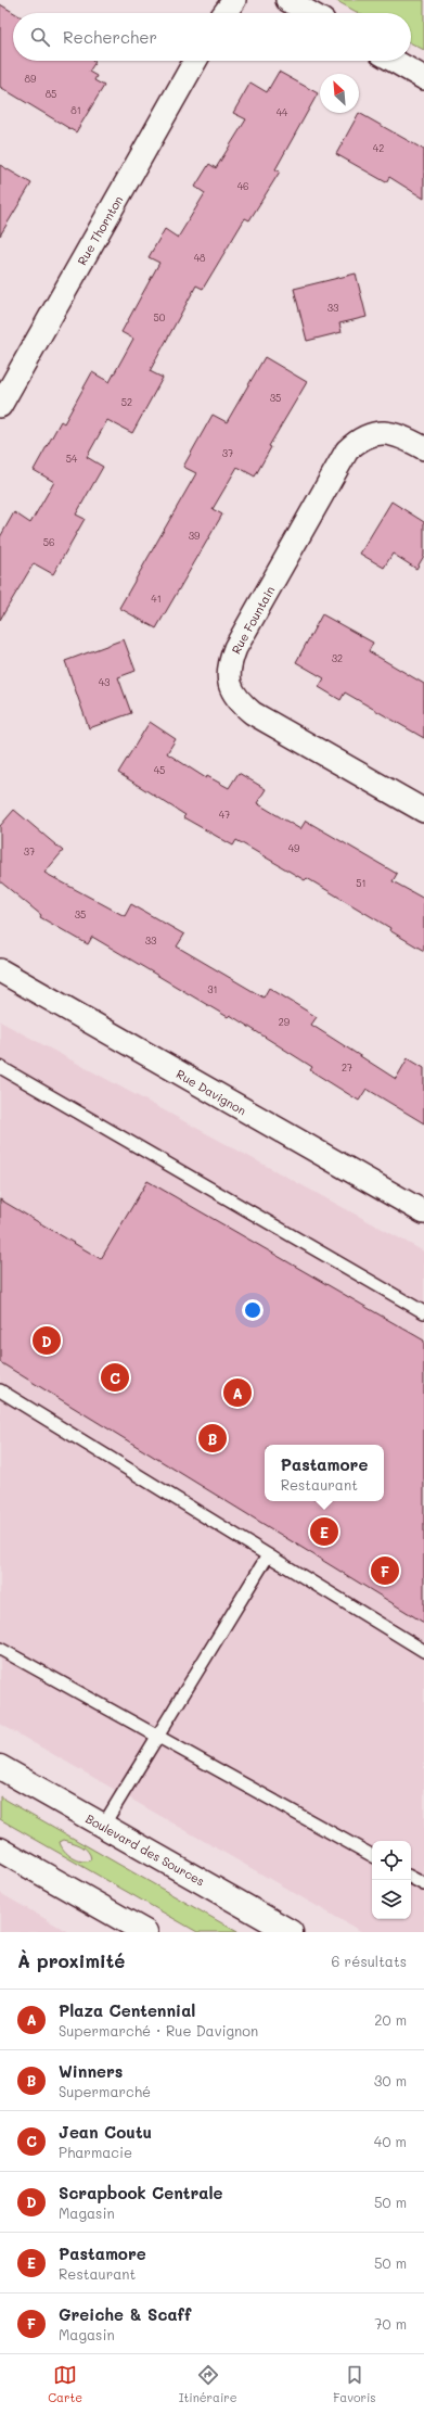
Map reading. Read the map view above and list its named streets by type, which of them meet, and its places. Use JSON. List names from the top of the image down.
{
  "streets": {
    "main road": ["Boulevard des Sources"],
    "street": ["Rue Thornton", "Rue Fountain", "Rue Davignon"]
  },
  "house_numbers": [
    "89",
    "85",
    "81",
    "44",
    "42",
    "46",
    "48",
    "33",
    "50",
    "35",
    "52",
    "37",
    "54",
    "39",
    "56",
    "41",
    "32",
    "43",
    "45",
    "47",
    "49",
    "37",
    "51",
    "35",
    "33",
    "31",
    "29",
    "27"
  ],
  "north": "top left",
  "page": {
    "search": "Rechercher",
    "pins": [
      "D",
      "C",
      "A",
      "B",
      "E",
      "F"
    ],
    "popup": ["Pastamore", "Restaurant"],
    "heading": ["À proximité", "6 résultats"],
    "list": [
      {
        "mark": "A",
        "name": "Plaza Centennial",
        "note": "Supermarché · Rue Davignon",
        "value": "20 m"
      },
      {
        "mark": "B",
        "name": "Winners",
        "note": "Supermarché",
        "value": "30 m"
      },
      {
        "mark": "C",
        "name": "Jean Coutu",
        "note": "Pharmacie",
        "value": "40 m"
      },
      {
        "mark": "D",
        "name": "Scrapbook Centrale",
        "note": "Magasin",
        "value": "50 m"
      },
      {
        "mark": "E",
        "name": "Pastamore",
        "note": "Restaurant",
        "value": "50 m"
      },
      {
        "mark": "F",
        "name": "Greiche & Scaff",
        "note": "Magasin",
        "value": "70 m"
      }
    ],
    "nav": ["Carte", "Itinéraire", "Favoris"]
  }
}
